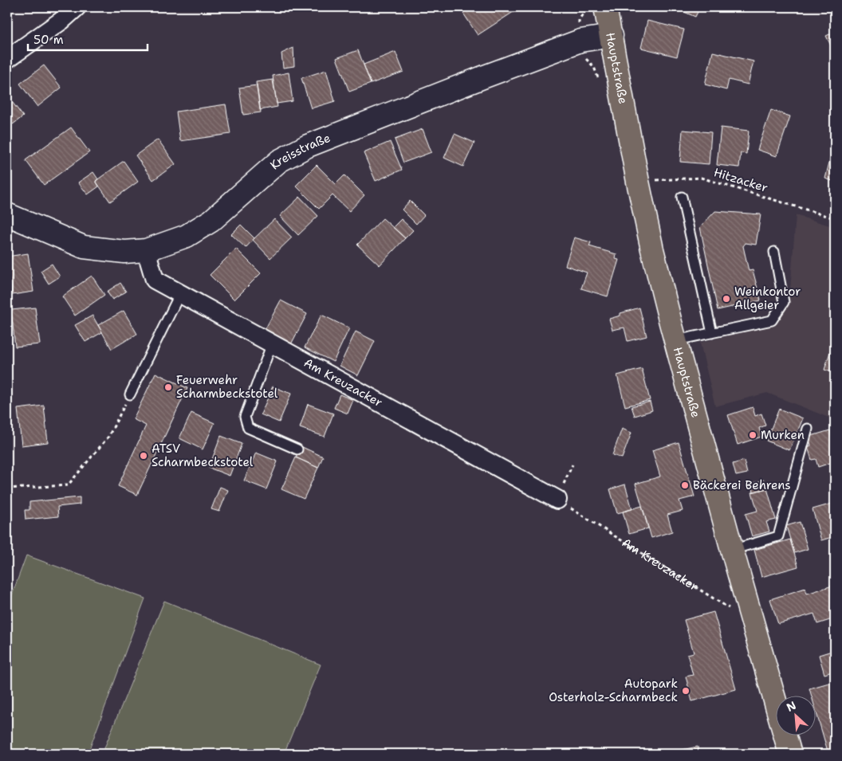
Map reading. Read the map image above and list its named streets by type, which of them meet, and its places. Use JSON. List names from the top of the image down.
{
  "streets": {
    "main road": ["Hauptstraße"],
    "street": ["Kreisstraße", "Am Kreuzacker"],
    "path": ["Hitzacker"]
  },
  "crossings": [
    ["Hauptstraße", "Kreisstraße"],
    ["Hauptstraße", "Hitzacker"],
    ["Hauptstraße", "Am Kreuzacker"],
    ["Kreisstraße", "Am Kreuzacker"]
  ],
  "places": [
    "Weinkontor Allgeier",
    "Feuerwehr Scharmbeckstotel",
    "Murken",
    "ATSV Scharmbeckstotel",
    "Bäckerei Behrens",
    "Autopark Osterholz-Scharmbeck"
  ],
  "scale_bar": "50 m",
  "north": "top left"
}
